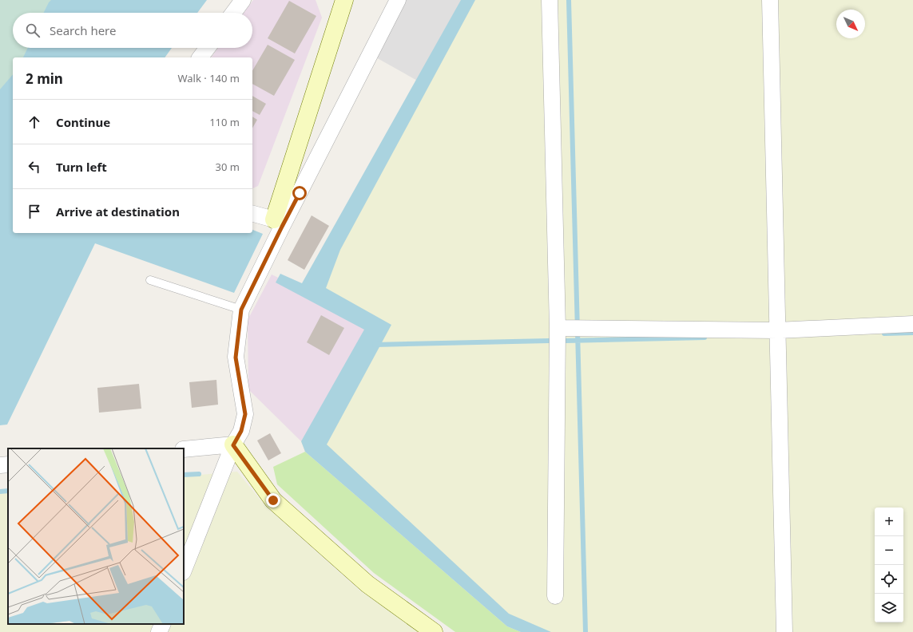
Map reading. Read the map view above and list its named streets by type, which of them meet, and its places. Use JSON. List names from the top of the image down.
{
  "north": "bottom right",
  "page": {
    "search": "Search here",
    "heading": ["2 min", "Walk · 140 m"],
    "list": [
      ["Continue", "110 m"],
      ["Turn left", "30 m"],
      "Arrive at destination"
    ],
    "map_buttons": ["+", "−"]
  }
}
